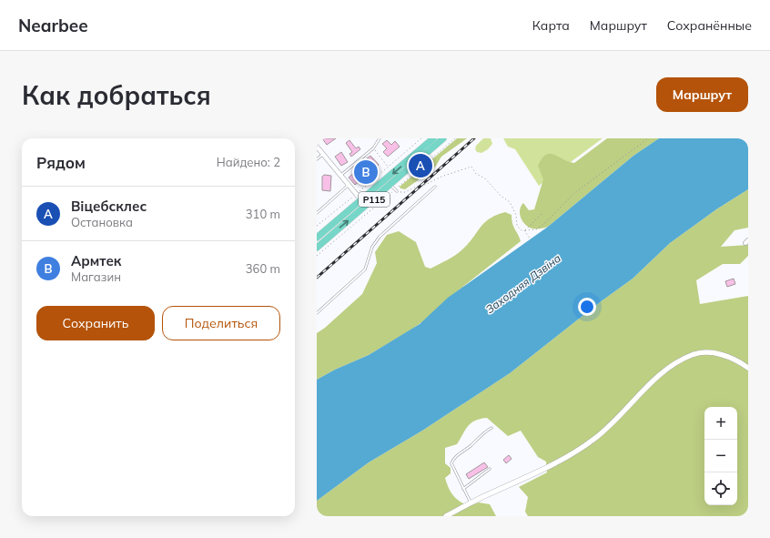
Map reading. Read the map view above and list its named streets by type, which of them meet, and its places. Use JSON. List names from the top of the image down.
{
  "streets": {
    "main road": ["Р115"]
  },
  "water": ["Заходняя Дзвіна"],
  "page": {
    "header": "Nearbee",
    "nav": ["Карта", "Маршрут", "Сохранённые"],
    "buttons": [
      "Маршрут",
      ["Сохранить", "Поделиться"]
    ],
    "title": "Как добраться",
    "heading": ["Рядом", "Найдено: 2"],
    "pins": ["A", "B"],
    "list": [
      {
        "mark": "A",
        "name": "Віцебсклес",
        "note": "Остановка",
        "value": "310 m"
      },
      {
        "mark": "B",
        "name": "Армтек",
        "note": "Магазин",
        "value": "360 m"
      }
    ],
    "map_buttons": ["+", "−"]
  }
}
